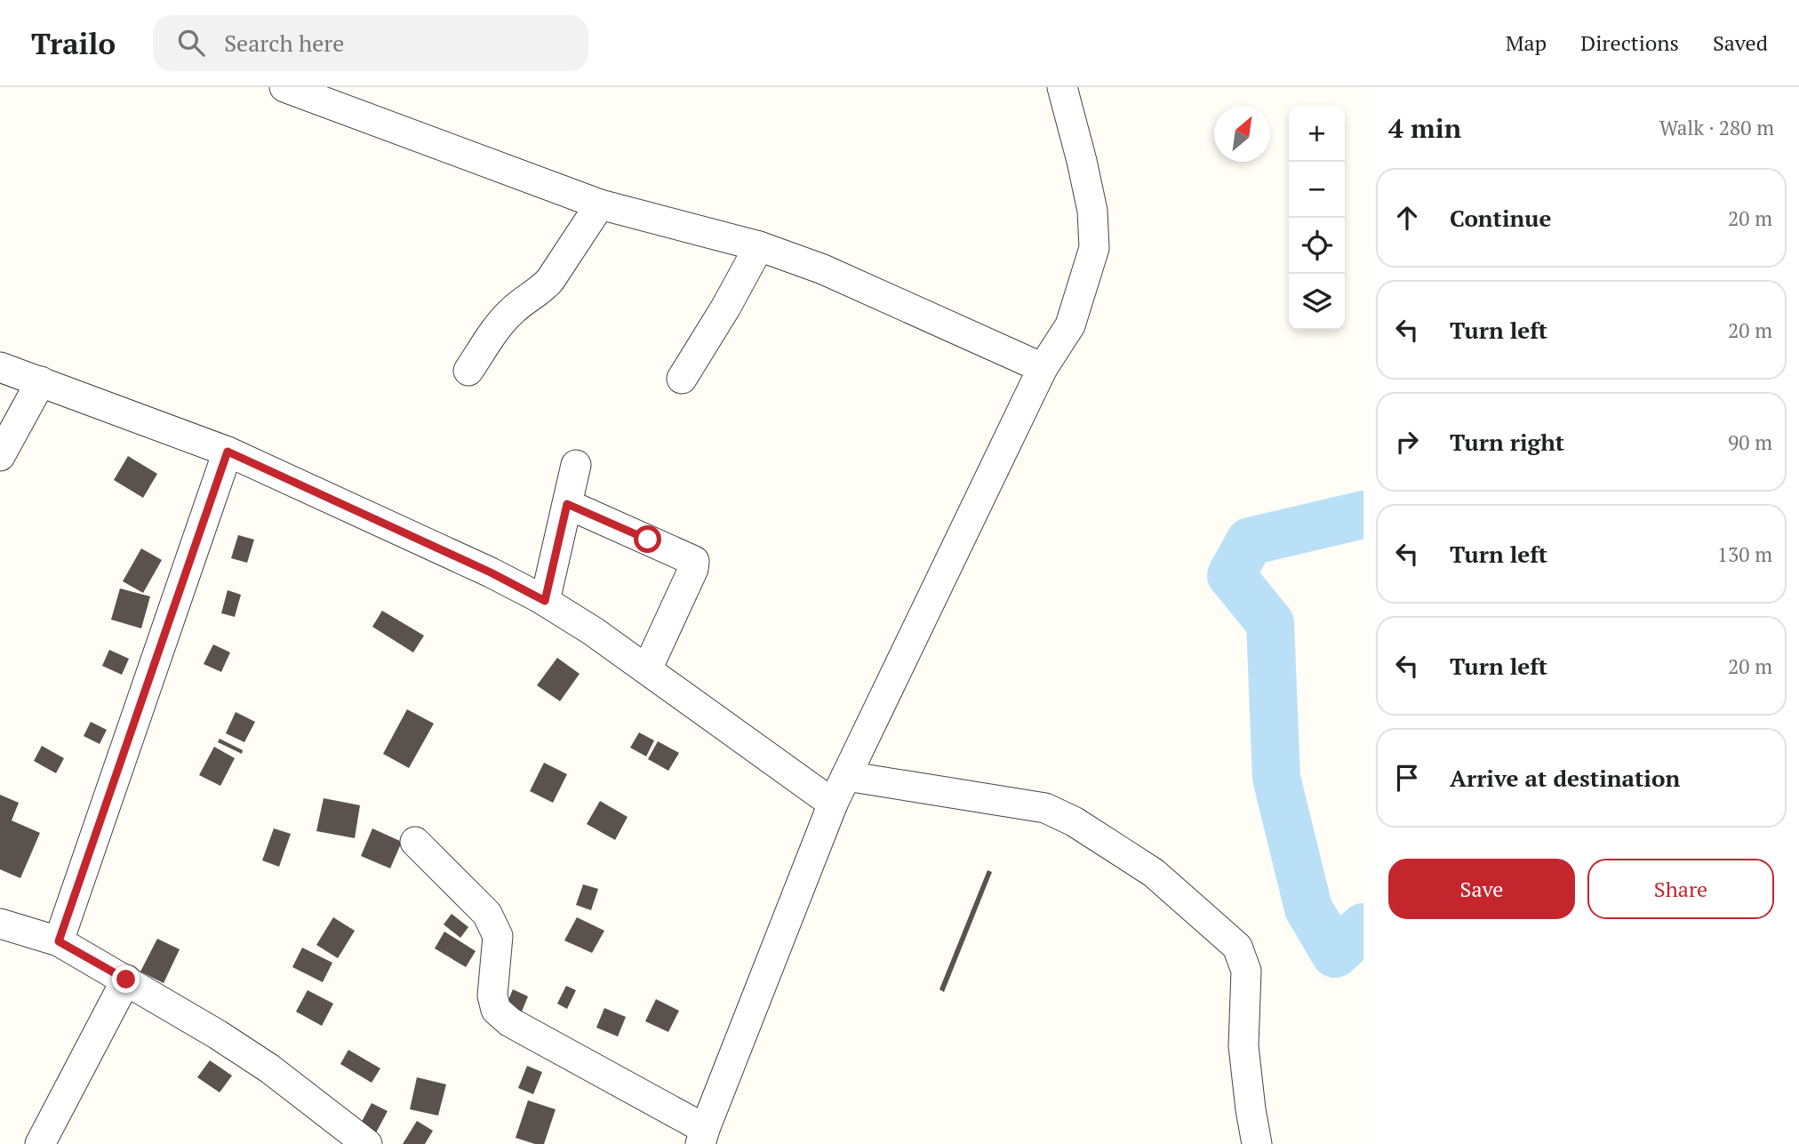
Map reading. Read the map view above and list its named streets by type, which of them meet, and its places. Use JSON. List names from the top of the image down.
{
  "north": "top right",
  "page": {
    "header": "Trailo",
    "search": "Search here",
    "nav": ["Map", "Directions", "Saved"],
    "heading": ["4 min", "Walk · 280 m"],
    "map_buttons": ["+", "−"],
    "list": [
      ["Continue", "20 m"],
      ["Turn left", "20 m"],
      ["Turn right", "90 m"],
      ["Turn left", "130 m"],
      ["Turn left", "20 m"],
      "Arrive at destination"
    ],
    "buttons": ["Save", "Share"]
  }
}
